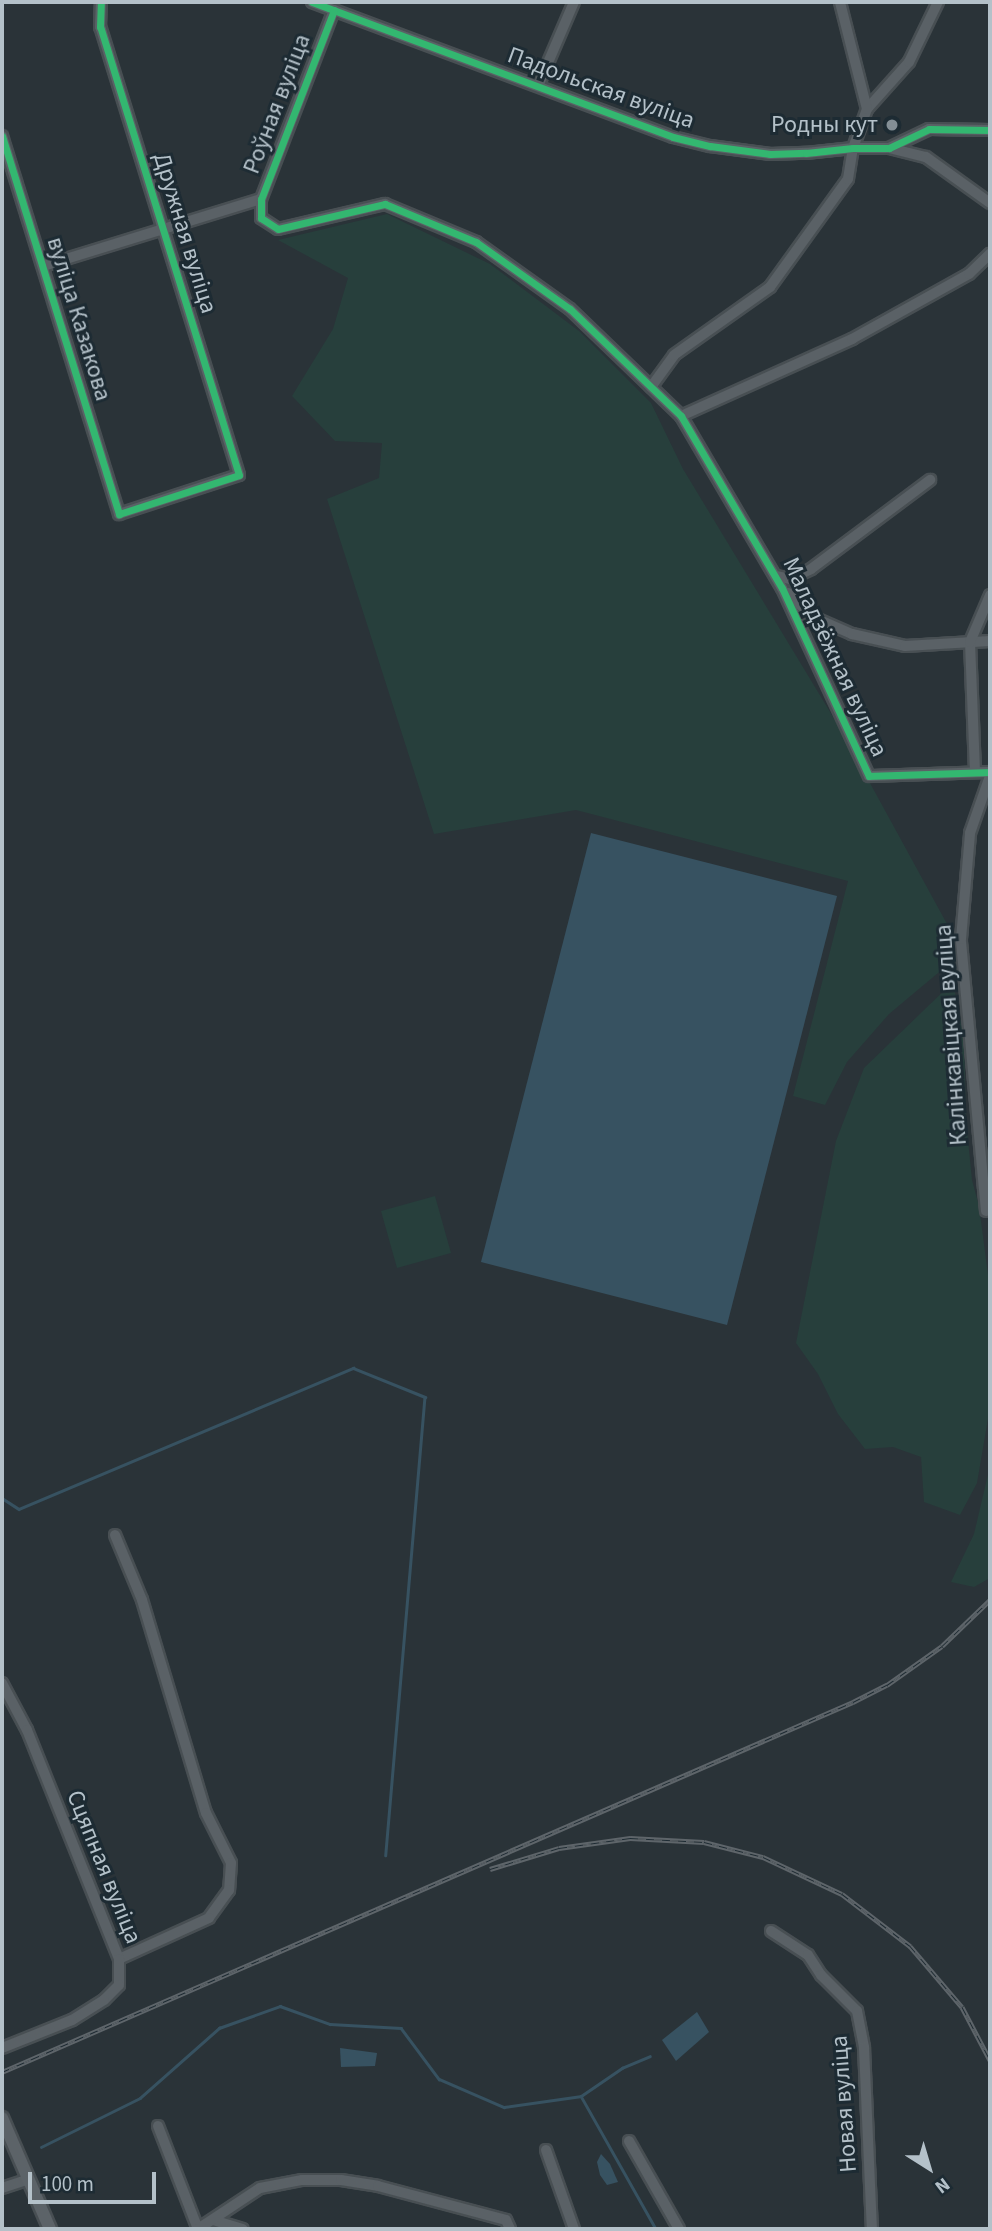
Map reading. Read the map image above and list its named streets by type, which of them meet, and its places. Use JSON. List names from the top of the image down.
{
  "streets": {
    "street": [
      "Падольская вуліца",
      "Роўная вуліца",
      "Дружная вуліца",
      "вуліца Казакова",
      "Маладзёжная вуліца",
      "Калінкавіцкая вуліца",
      "Сцяпная вуліца",
      "Новая вуліца"
    ]
  },
  "crossings": [
    ["Падольская вуліца", "Роўная вуліца"],
    ["Роўная вуліца", "Маладзёжная вуліца"],
    ["Дружная вуліца", "вуліца Казакова"]
  ],
  "places": ["Родны кут"],
  "scale_bar": "100 m",
  "north": "bottom right"
}
